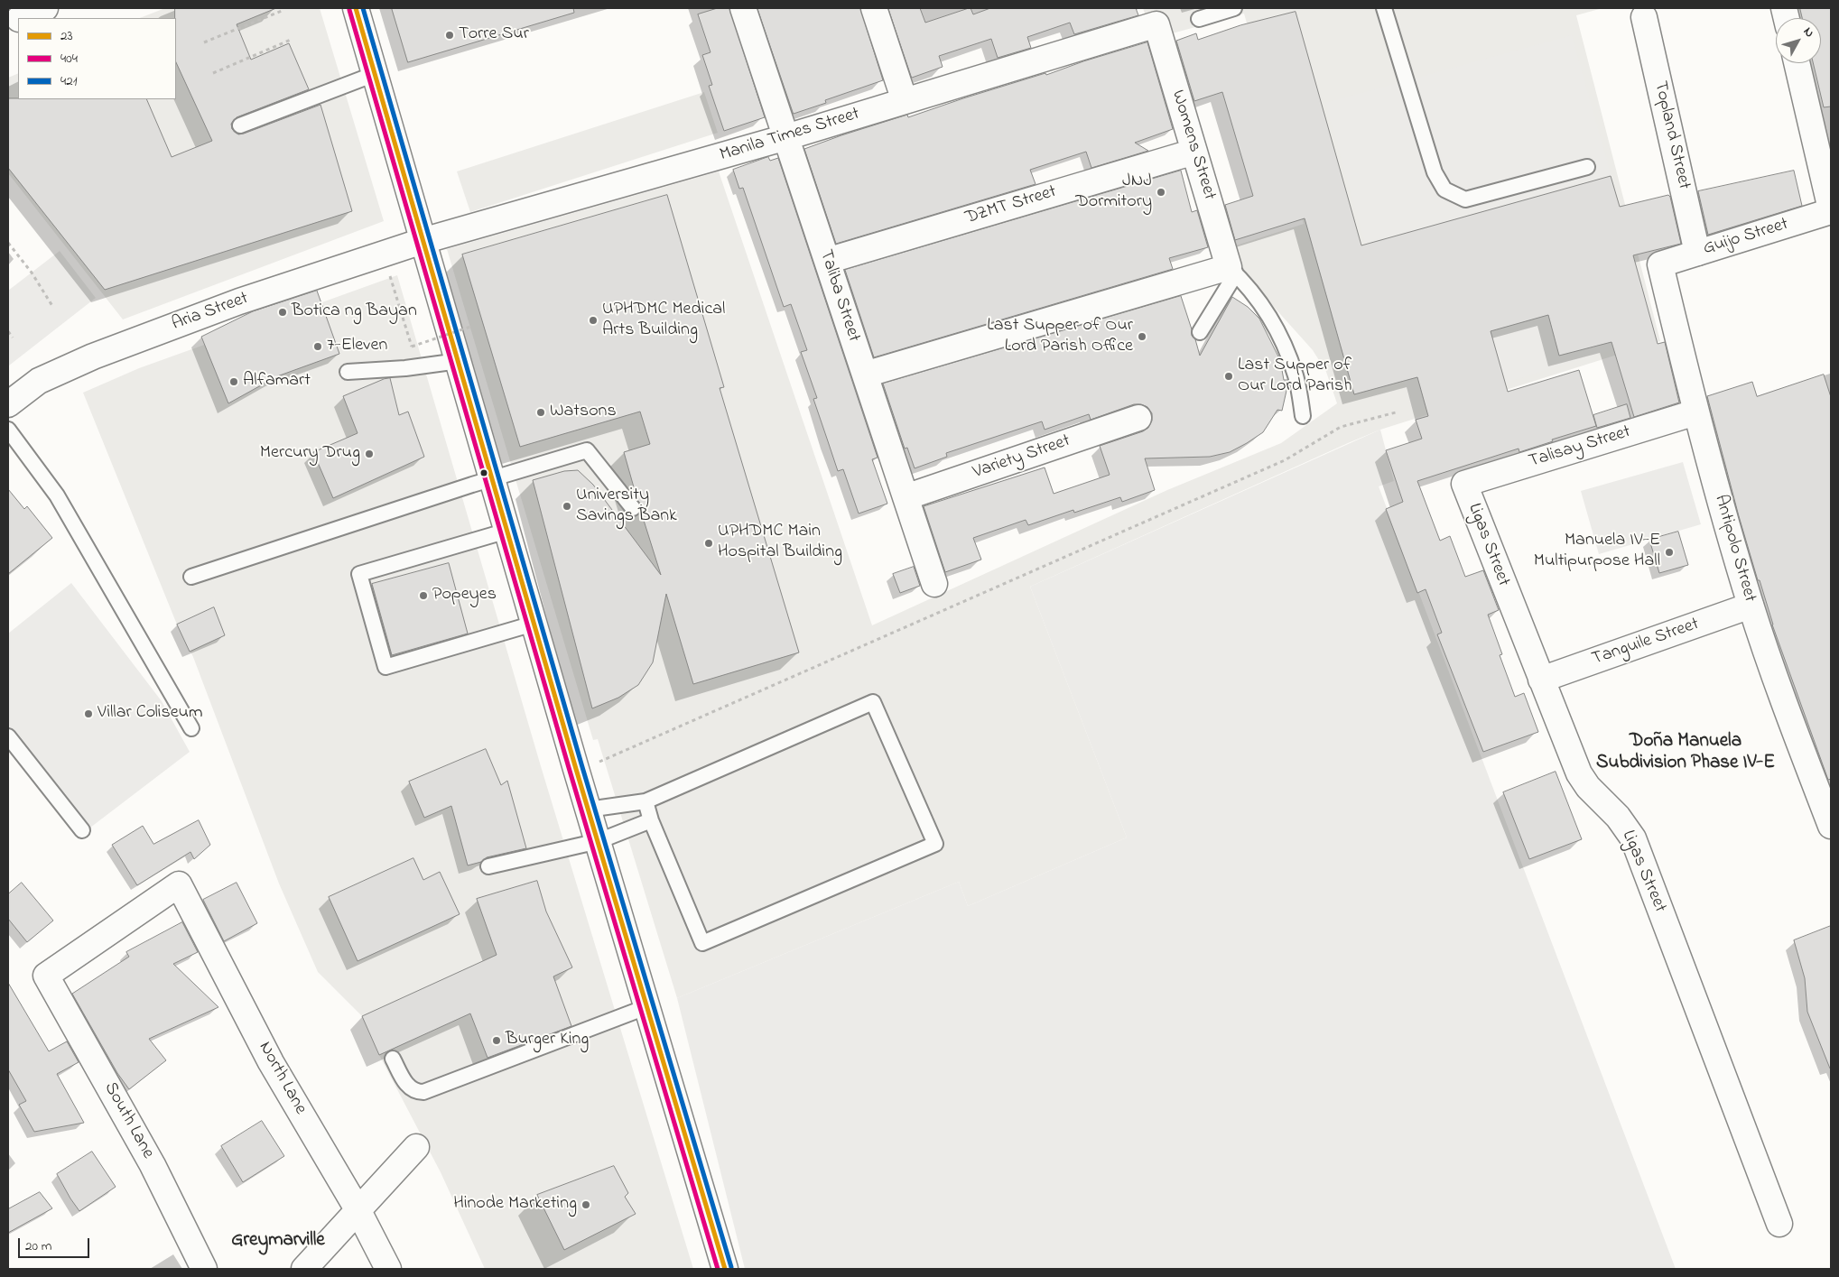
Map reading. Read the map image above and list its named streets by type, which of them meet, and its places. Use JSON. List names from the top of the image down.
{
  "streets": {
    "main road": [
      "Manila Times Street",
      "Topland Street",
      "Womens Street",
      "DZMT Street",
      "Guijo Street",
      "Taliba Street",
      "Aria Street",
      "Talisay Street",
      "Variety Street",
      "Ligas Street",
      "Antipolo Street",
      "Tanguile Street",
      "North Lane",
      "South Lane"
    ]
  },
  "crossings": [
    ["Manila Times Street", "Womens Street"],
    ["Manila Times Street", "Taliba Street"],
    ["Manila Times Street", "Aria Street"],
    ["Topland Street", "Guijo Street"],
    ["Womens Street", "DZMT Street"],
    ["DZMT Street", "Taliba Street"],
    ["Guijo Street", "Antipolo Street"],
    ["Taliba Street", "Variety Street"],
    ["Talisay Street", "Ligas Street"],
    ["Talisay Street", "Antipolo Street"],
    ["Ligas Street", "Tanguile Street"],
    ["Antipolo Street", "Tanguile Street"],
    ["North Lane", "South Lane"]
  ],
  "districts": ["Doña Manuela Subdivision Phase IV-E", "Greymarville"],
  "places": [
    "Torre Sur",
    "JNJ Dormitory",
    "Botica ng Bayan",
    "UPHDMC Medical Arts Building",
    "Last Supper of Our Lord Parish Office",
    "7-Eleven",
    "Last Supper of Our Lord Parish",
    "Alfamart",
    "Watsons",
    "Mercury Drug",
    "University Savings Bank",
    "UPHDMC Main Hospital Building",
    "Manuela IV-E Multipurpose Hall",
    "Popeyes",
    "Villar Coliseum",
    "Burger King",
    "Hinode Marketing"
  ],
  "lines": ["transit line 23", "transit line 421", "transit line 404"],
  "legend": ["23", "404", "421"],
  "scale_bar": "20 m",
  "north": "top right"
}
